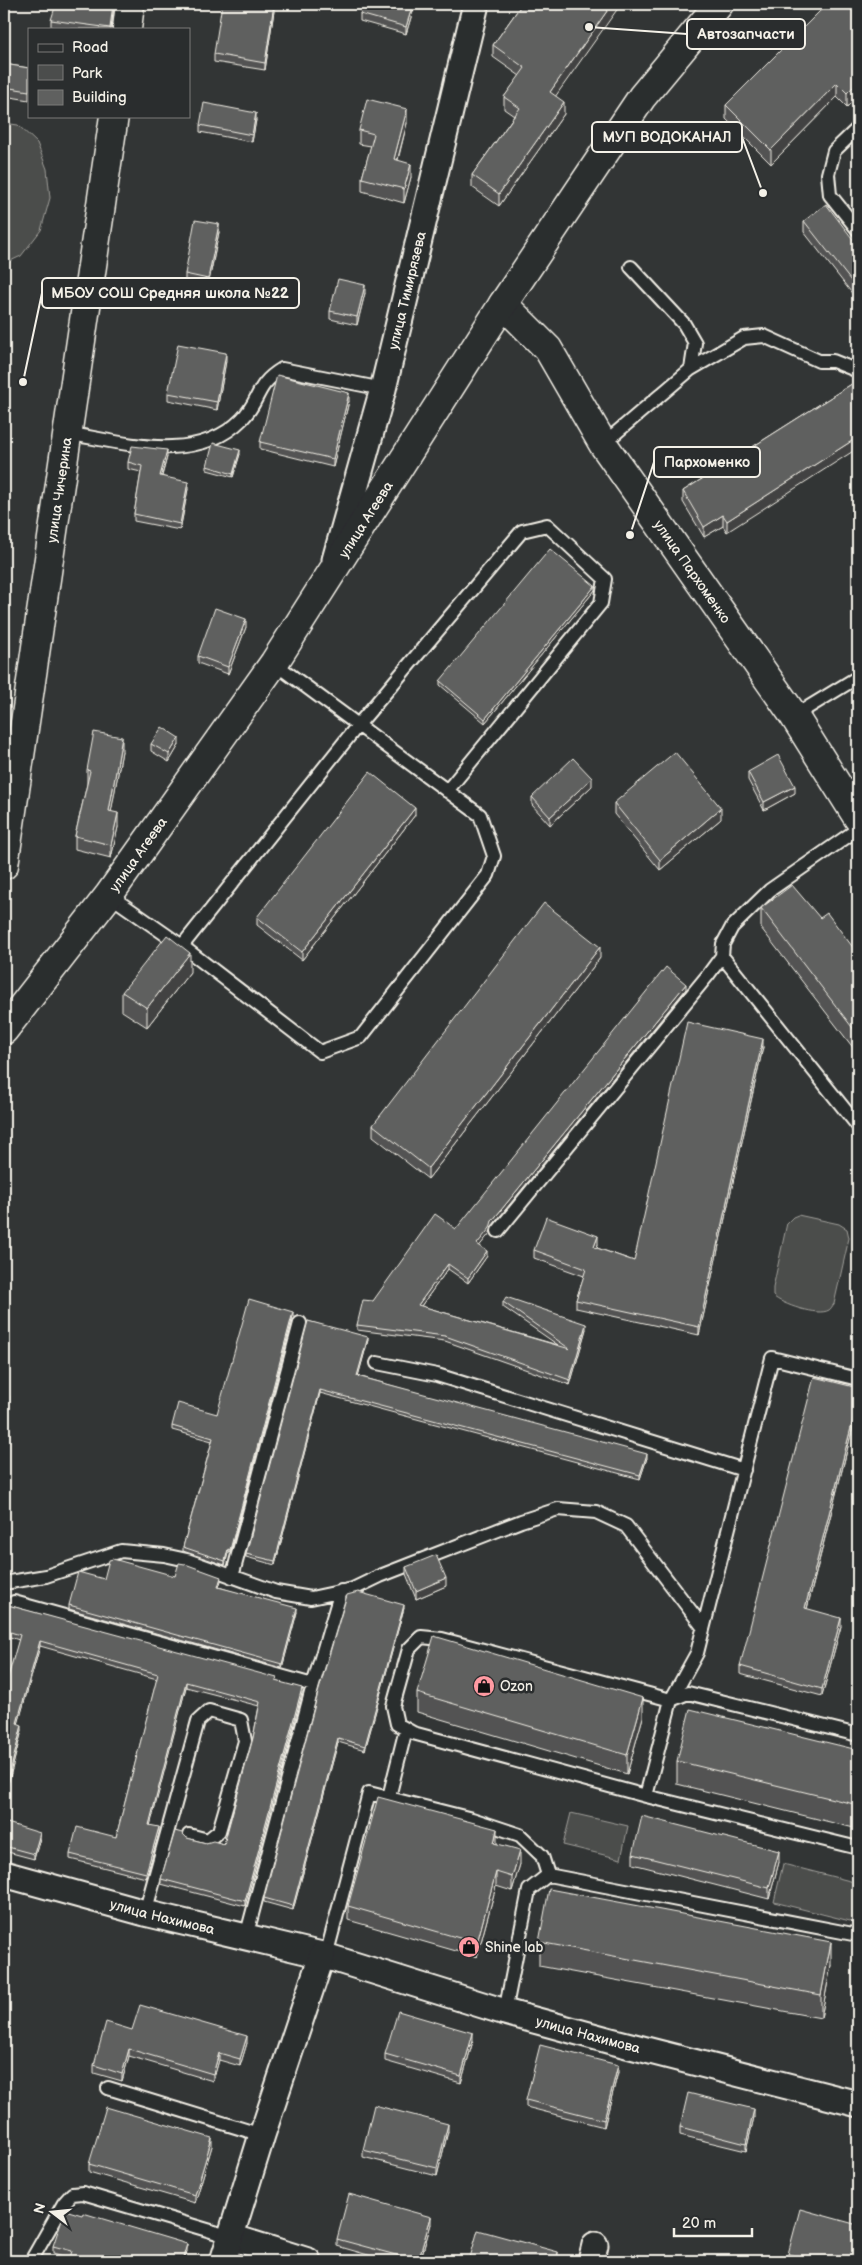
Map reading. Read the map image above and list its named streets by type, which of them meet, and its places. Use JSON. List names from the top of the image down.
{
  "streets": {
    "main road": ["улица Чичерина", "улица Агеева", "улица Пархоменко"],
    "street": ["улица Тимирязева", "улица Нахимова"]
  },
  "crossings": [
    ["улица Тимирязева", "улица Агеева"],
    ["улица Агеева", "улица Пархоменко"]
  ],
  "places": {
    "other": [
      "Автозапчасти",
      "МУП ВОДОКАНАЛ",
      "МБОУ СОШ Средняя школа №22",
      "Пархоменко"
    ],
    "shop": ["Ozon", "Shine lab"]
  },
  "legend": ["Road", "Park", "Building"],
  "scale_bar": "20 m",
  "north": "left"
}
